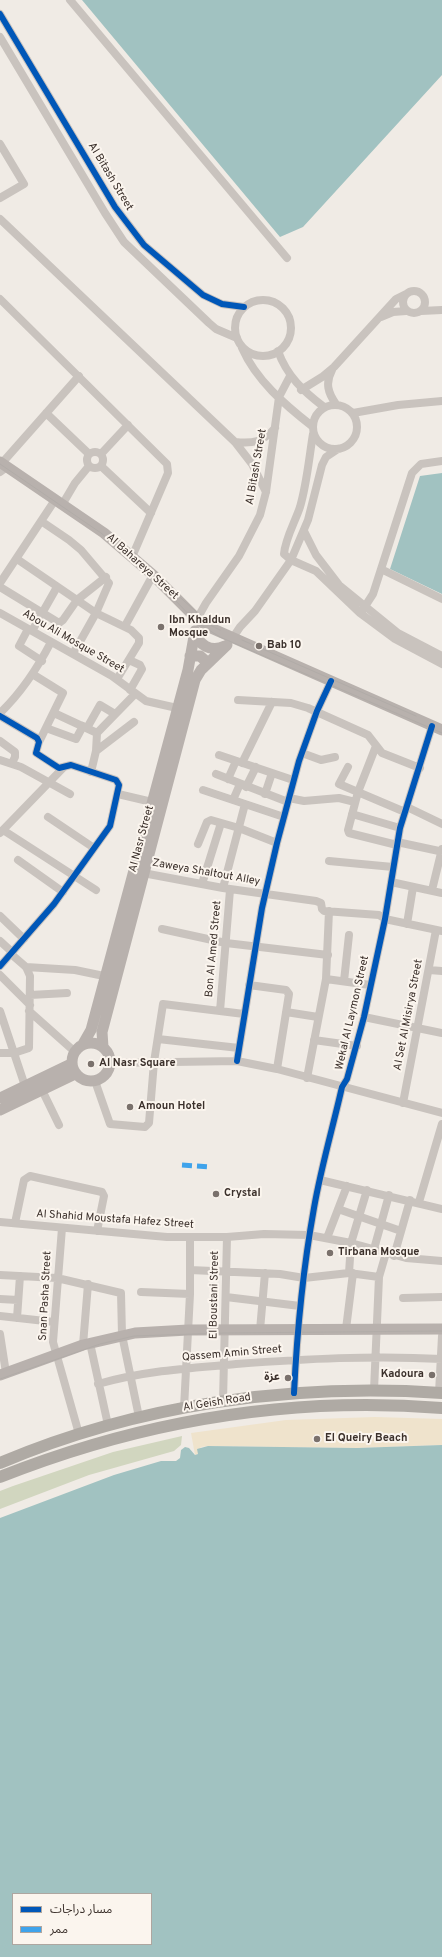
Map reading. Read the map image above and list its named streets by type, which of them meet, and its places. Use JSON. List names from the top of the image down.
{
  "streets": {
    "highway": ["Al Geish Road"],
    "main road": ["Al Bahareya Street", "Al Nasr Street"],
    "street": [
      "Al Bitash Street",
      "Abou Ali Mosque Street",
      "Zaweya Shaltout Alley",
      "Bon Al Amed Street",
      "Wekal Al Laymon Street",
      "Al Set Al Misirya Street",
      "Al Shahid Moustafa Hafez Street",
      "El Boustani Street",
      "Snan Pasha Street",
      "Qassem Amin Street"
    ]
  },
  "crossings": [
    ["Al Bitash Street", "Al Bahareya Street"],
    ["Al Bitash Street", "Al Nasr Street"],
    ["Al Bahareya Street", "Al Nasr Street"],
    ["Al Bahareya Street", "Wekal Al Laymon Street"],
    ["Abou Ali Mosque Street", "Al Nasr Street"],
    ["Al Nasr Street", "Zaweya Shaltout Alley"],
    ["Zaweya Shaltout Alley", "Bon Al Amed Street"],
    ["Wekal Al Laymon Street", "Al Shahid Moustafa Hafez Street"],
    ["Wekal Al Laymon Street", "Qassem Amin Street"],
    ["Wekal Al Laymon Street", "Al Geish Road"],
    ["Al Shahid Moustafa Hafez Street", "El Boustani Street"],
    ["Al Shahid Moustafa Hafez Street", "Snan Pasha Street"],
    ["El Boustani Street", "Qassem Amin Street"],
    ["El Boustani Street", "Al Geish Road"],
    ["Snan Pasha Street", "Al Geish Road"]
  ],
  "places": [
    "Ibn Khaldun Mosque",
    "Bab 10",
    "Al Nasr Square",
    "Amoun Hotel",
    "Crystal",
    "Tirbana Mosque",
    "Kadoura",
    "عزة",
    "El Queiry Beach"
  ],
  "legend": ["مسار دراجات", "ممر"]
}
